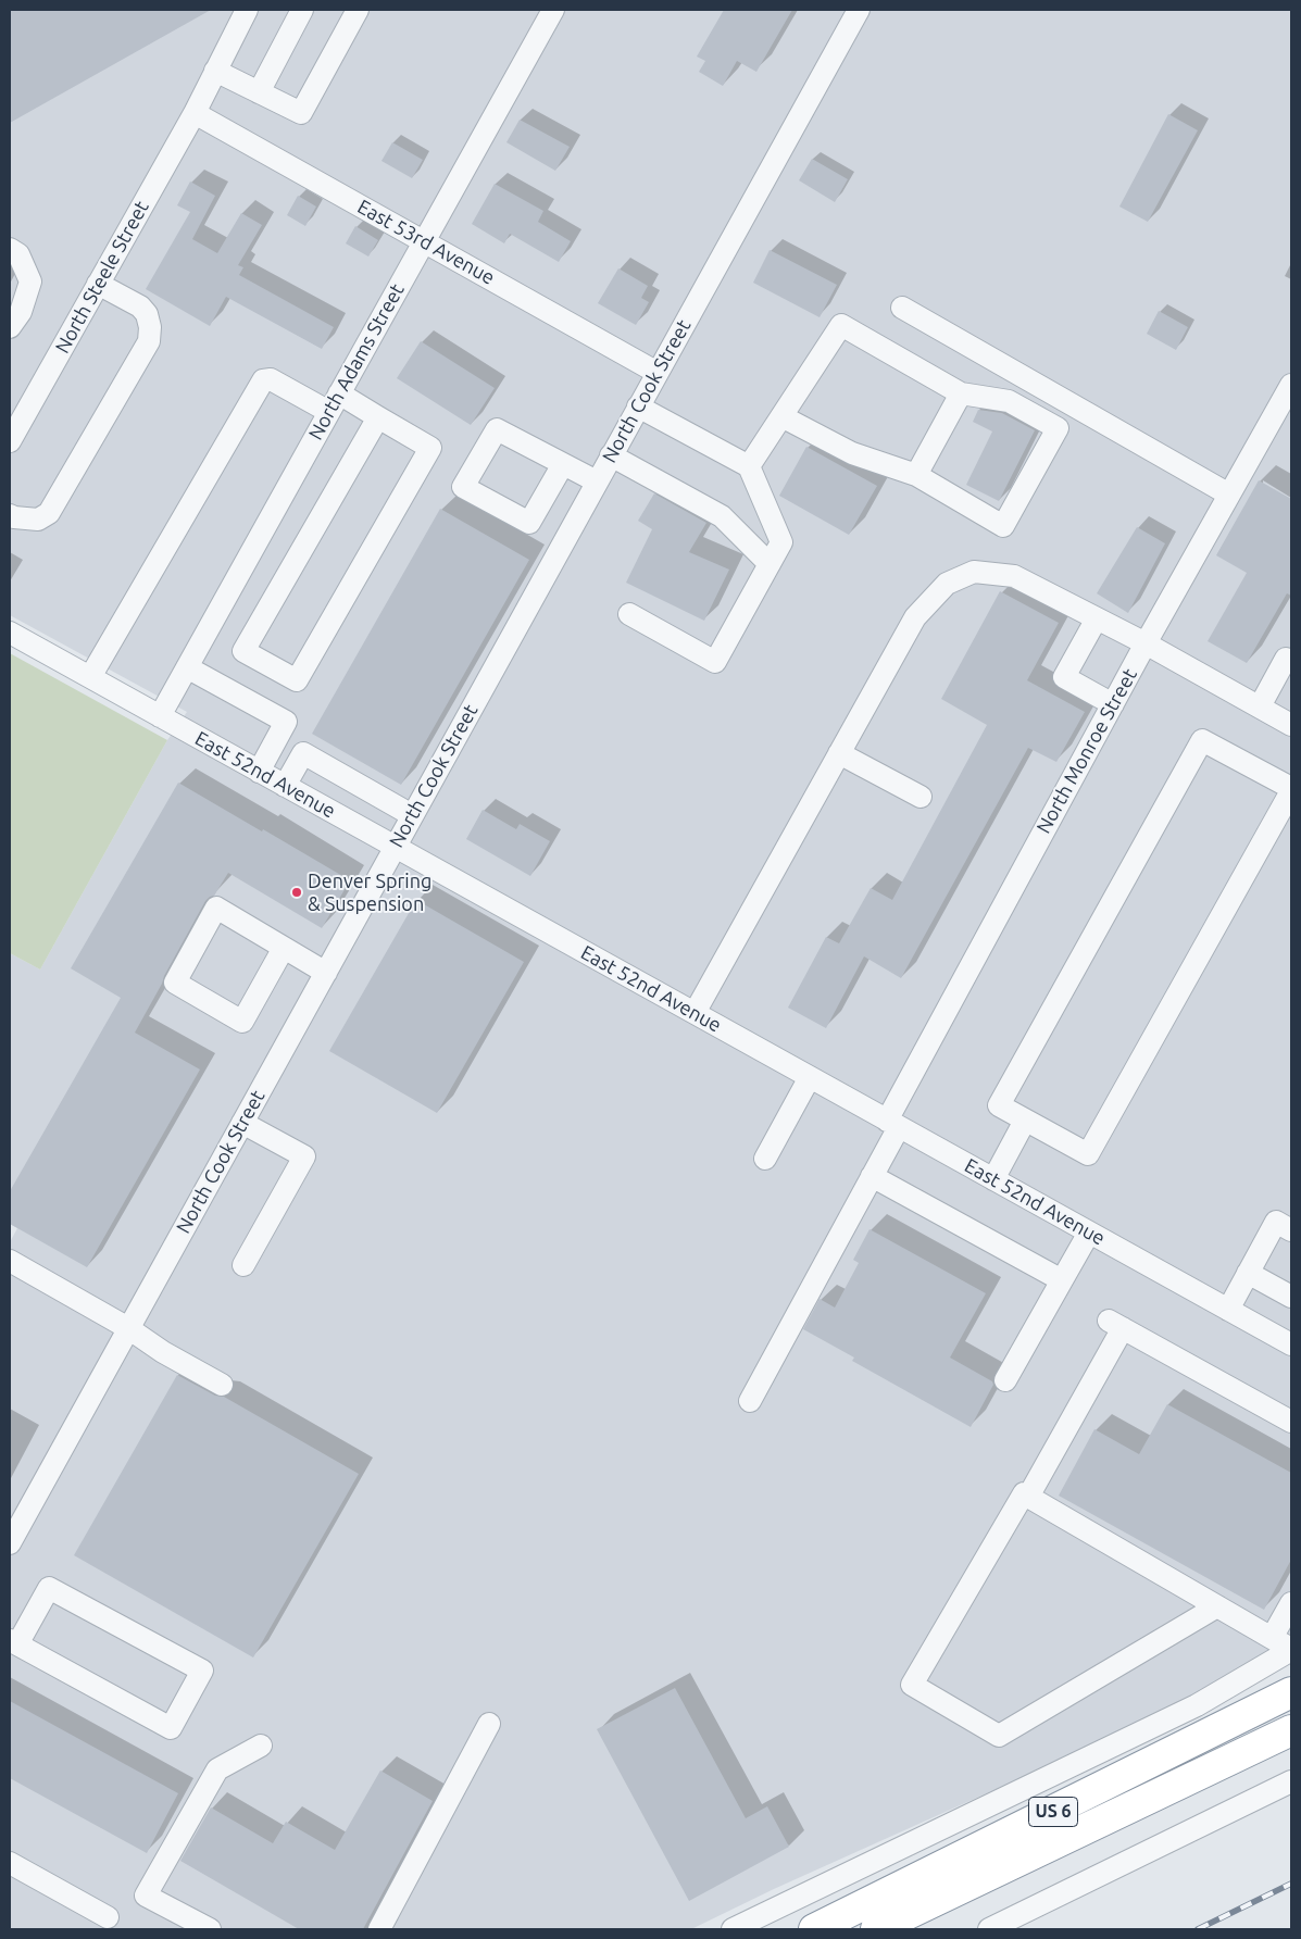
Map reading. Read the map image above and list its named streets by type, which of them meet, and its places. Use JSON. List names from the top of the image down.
{
  "streets": {
    "highway": ["US 6"],
    "street": [
      "East 53rd Avenue",
      "North Steele Street",
      "North Adams Street",
      "North Cook Street",
      "North Monroe Street",
      "East 52nd Avenue"
    ]
  },
  "crossings": [
    ["East 53rd Avenue", "North Steele Street"],
    ["East 53rd Avenue", "North Adams Street"],
    ["East 53rd Avenue", "North Cook Street"],
    ["North Adams Street", "East 52nd Avenue"],
    ["North Cook Street", "East 52nd Avenue"],
    ["North Monroe Street", "East 52nd Avenue"]
  ],
  "places": ["Denver Spring & Suspension"]
}
